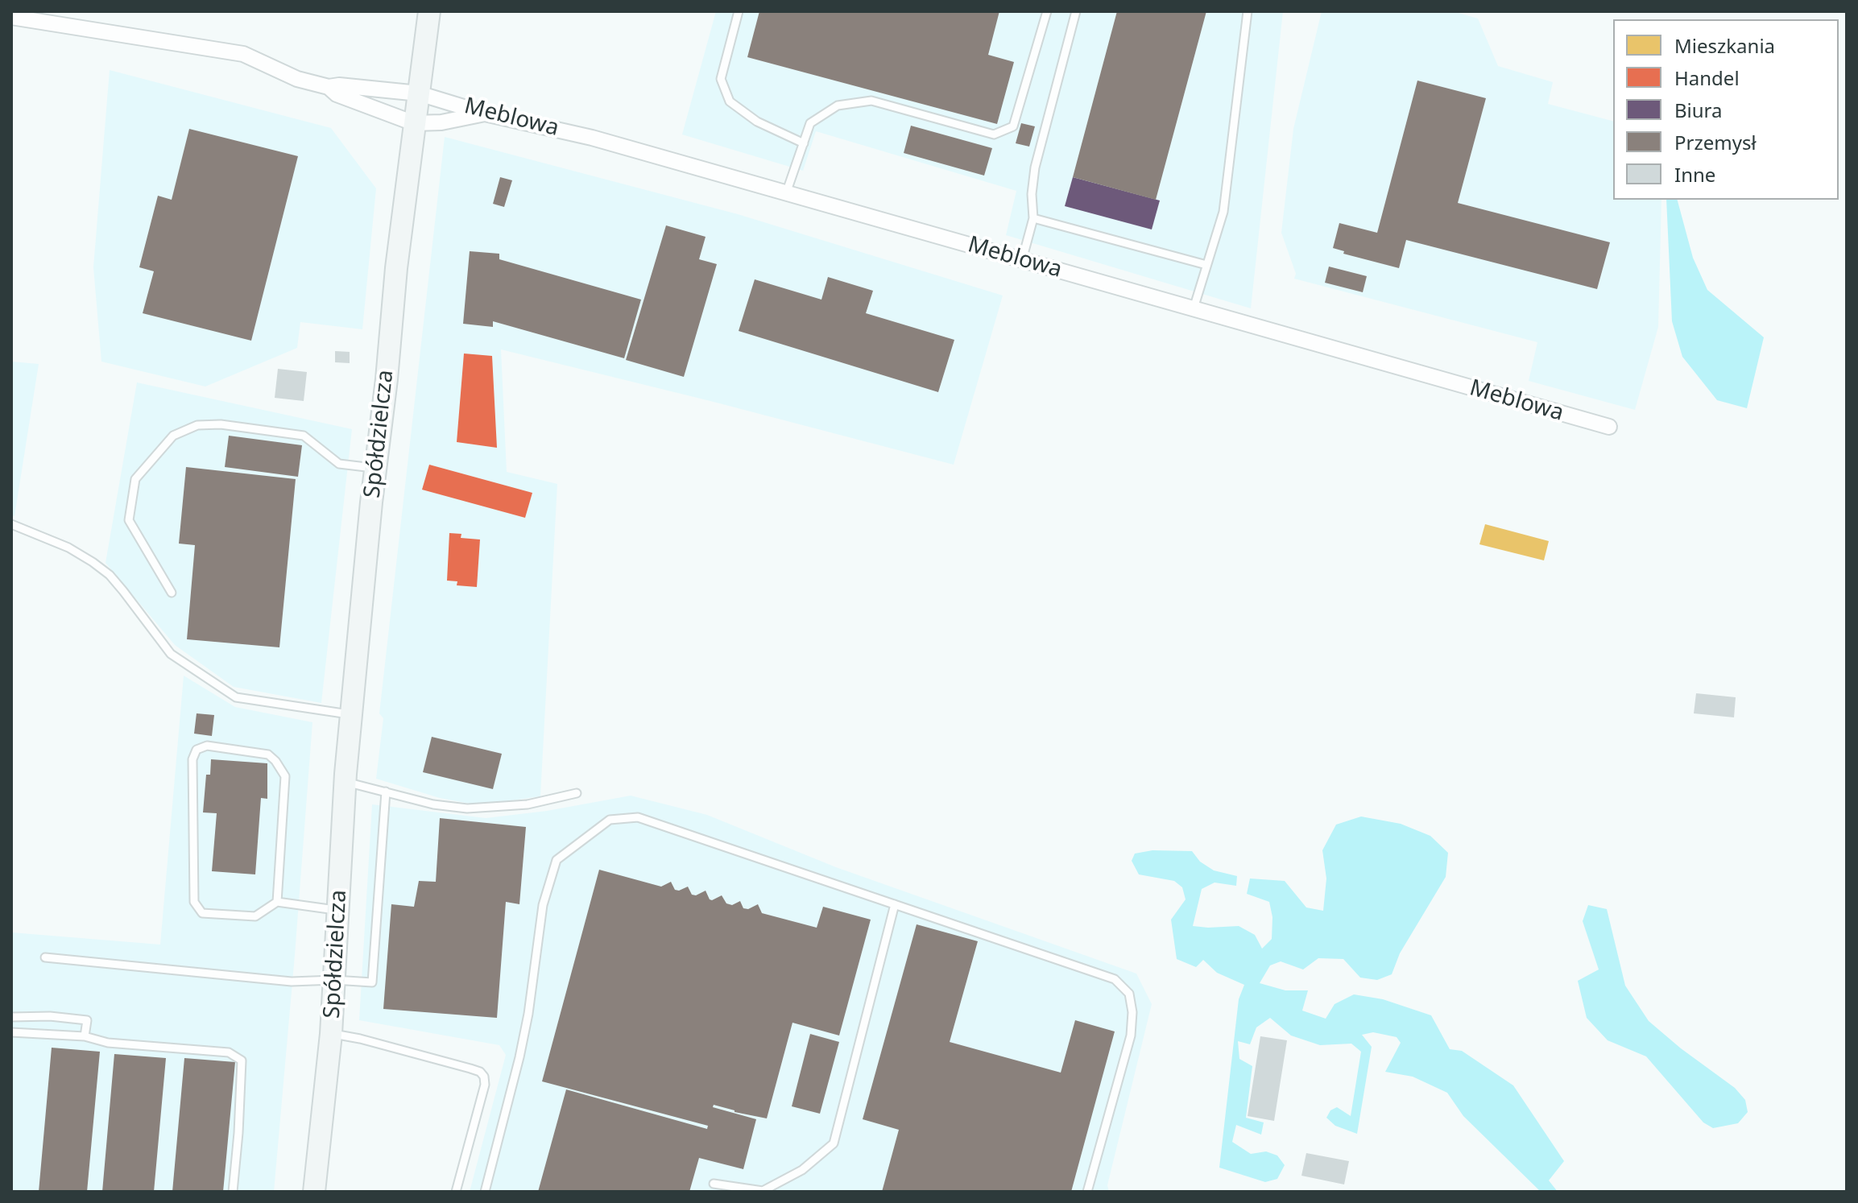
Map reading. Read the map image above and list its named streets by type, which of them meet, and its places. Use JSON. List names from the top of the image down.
{
  "streets": {
    "street": ["Meblowa", "Spółdzielcza"]
  },
  "crossings": [
    ["Meblowa", "Spółdzielcza"]
  ],
  "legend": [
    "Mieszkania",
    "Handel",
    "Biura",
    "Przemysł",
    "Inne"
  ]
}
